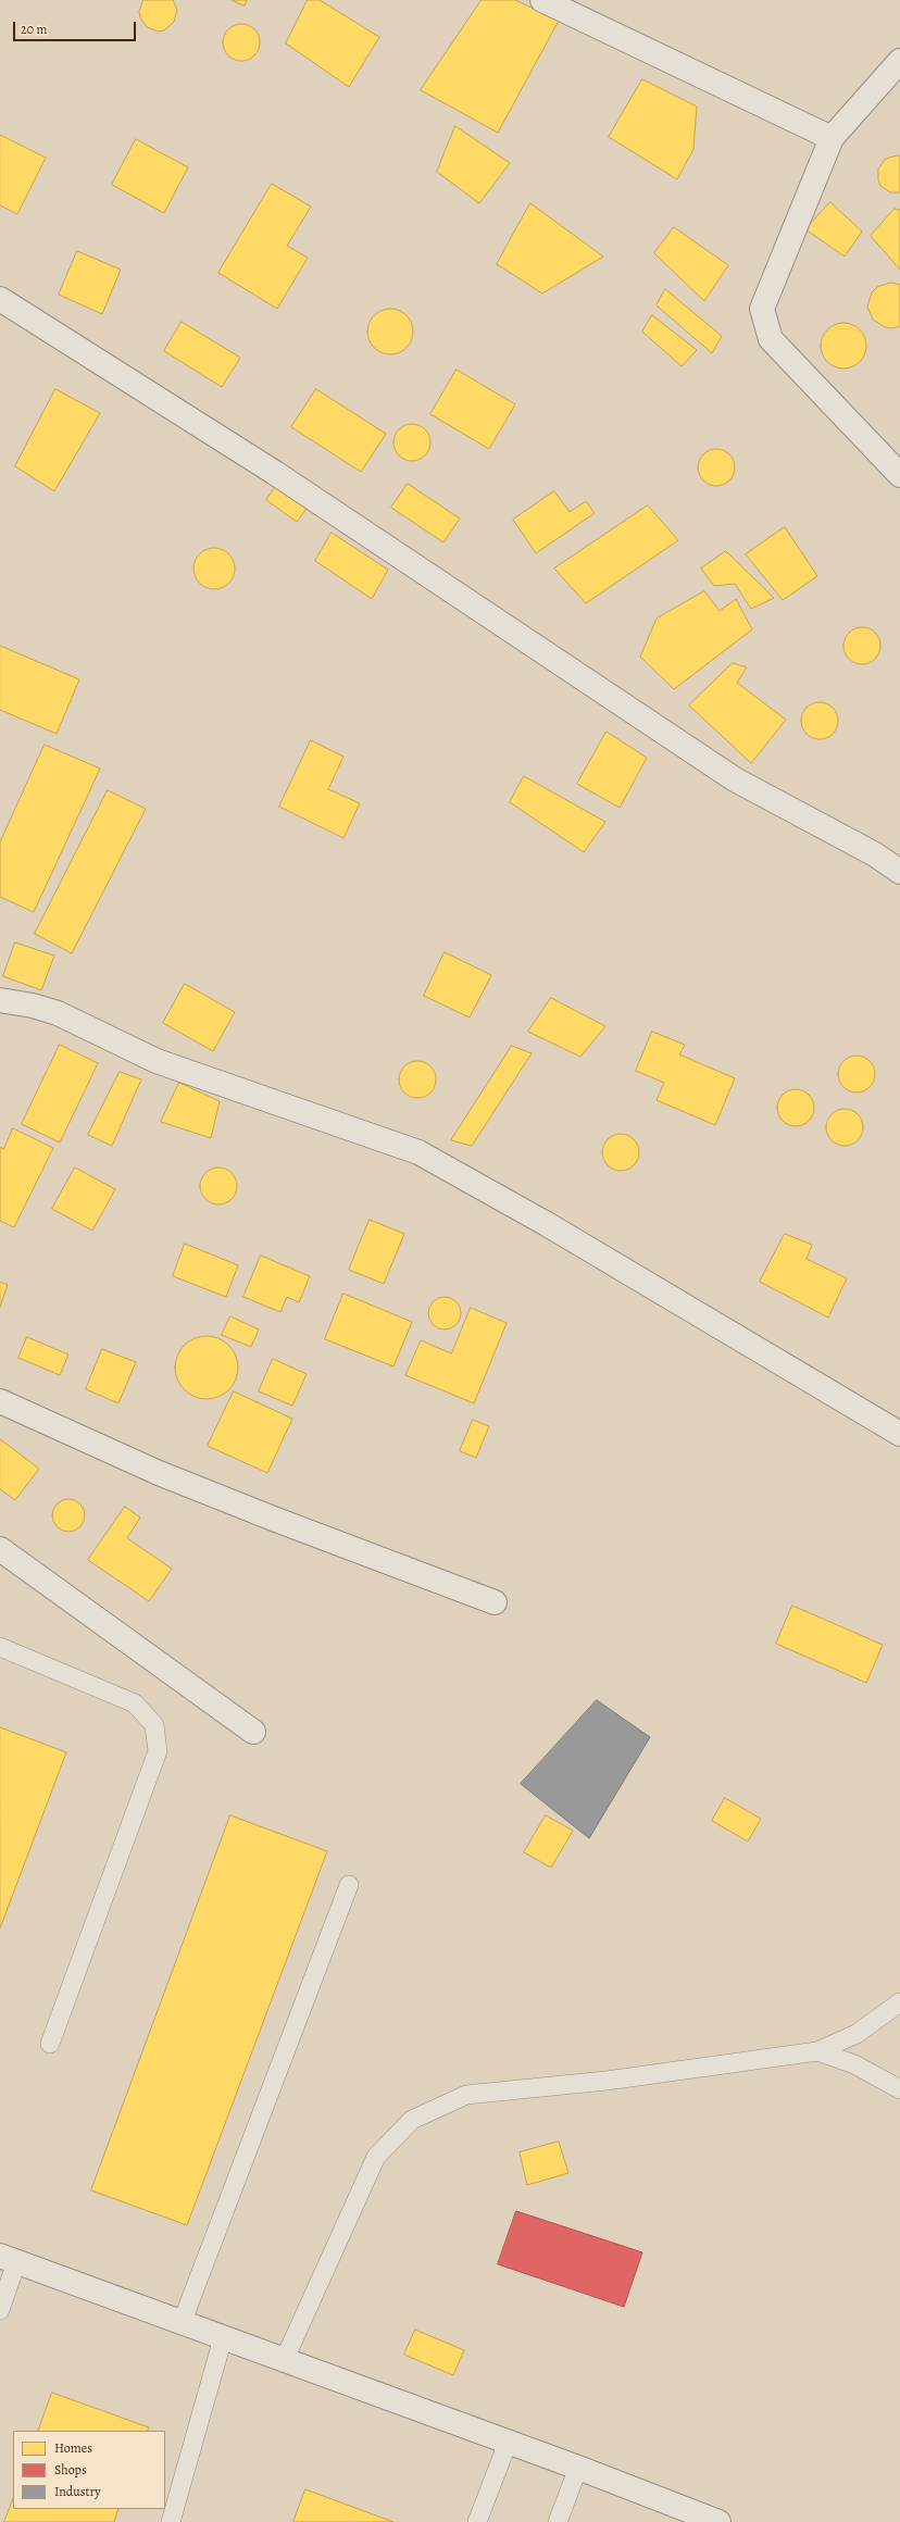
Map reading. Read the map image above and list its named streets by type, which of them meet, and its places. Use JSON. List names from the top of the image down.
{
  "legend": ["Homes", "Shops", "Industry"],
  "scale_bar": "20 m"
}
